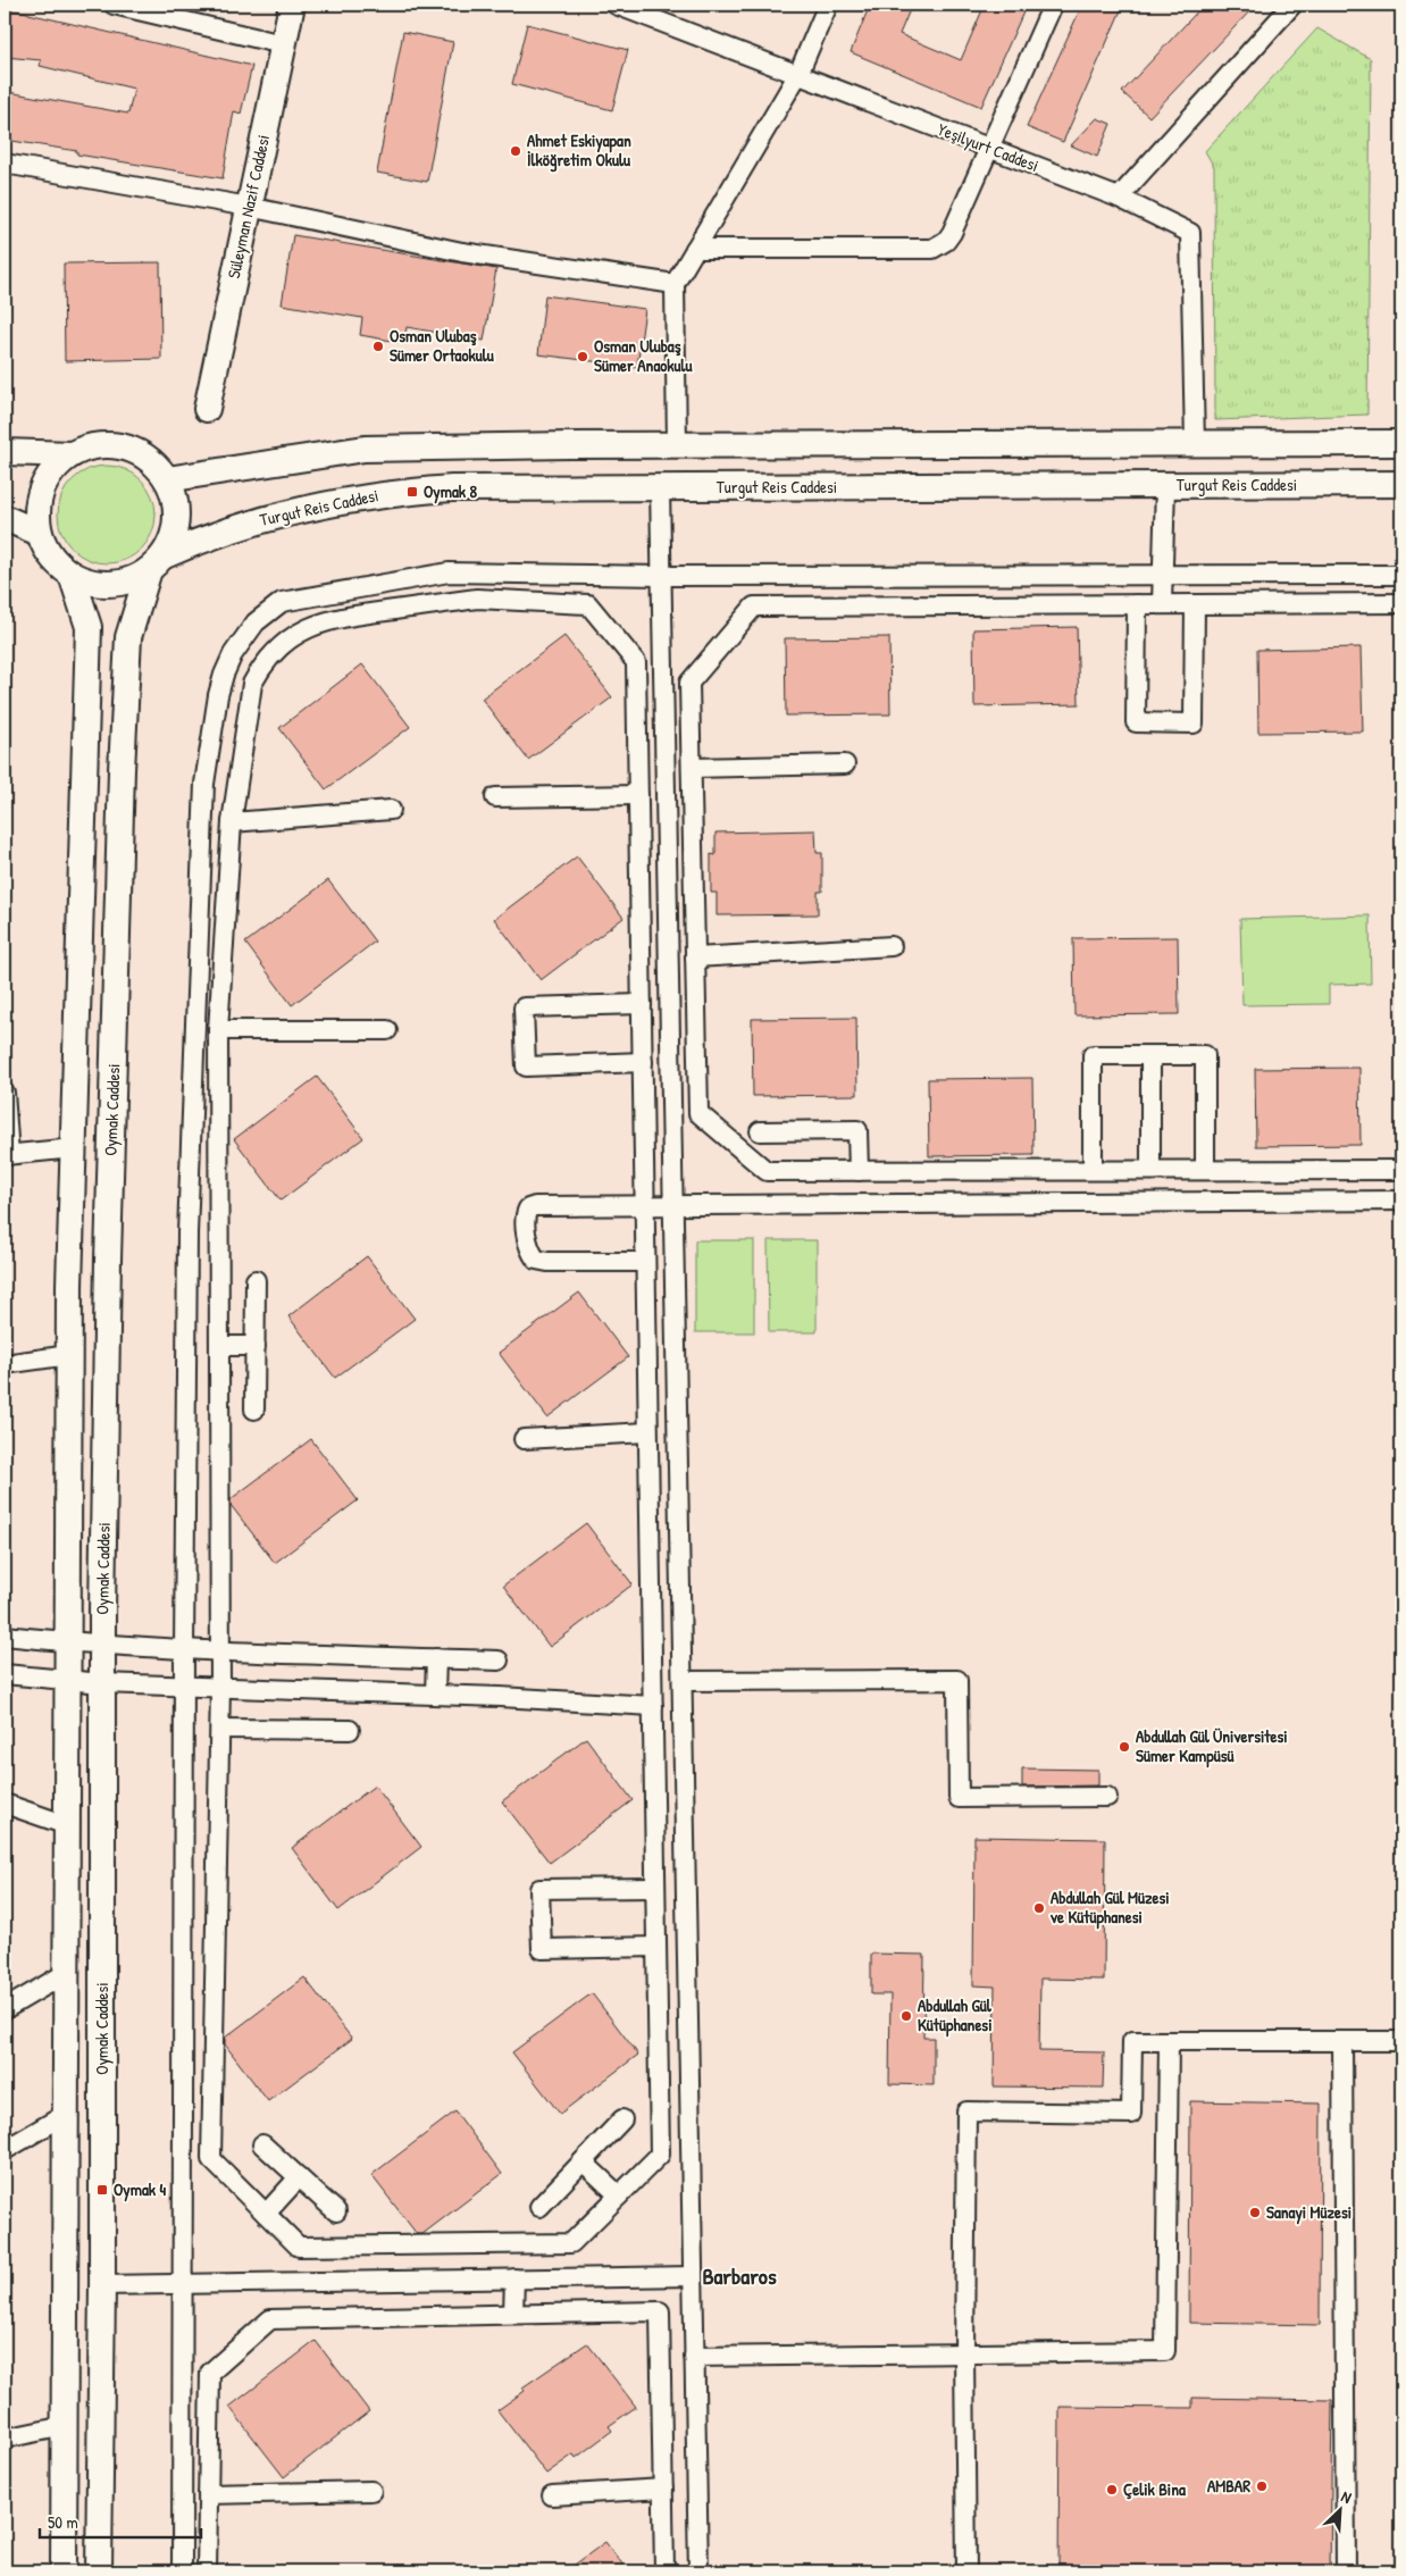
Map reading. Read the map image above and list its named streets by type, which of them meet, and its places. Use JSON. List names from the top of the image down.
{
  "streets": {
    "street": [
      "Yeşilyurt Caddesi",
      "Süleyman Nazif Caddesi",
      "Turgut Reis Caddesi",
      "Oymak Caddesi"
    ]
  },
  "crossings": [
    ["Turgut Reis Caddesi", "Oymak Caddesi"]
  ],
  "districts": ["Barbaros"],
  "places": {
    "other": [
      "Ahmet Eskiyapan İlköğretim Okulu",
      "Osman Ulubaş Sümer Ortaokulu",
      "Osman Ulubaş Sümer Anaokulu",
      "Abdullah Gül Üniversitesi Sümer Kampüsü",
      "Abdullah Gül Müzesi ve Kütüphanesi",
      "Abdullah Gül Kütüphanesi",
      "Sanayi Müzesi",
      "AMBAR",
      "Çelik Bina"
    ],
    "transit": ["Oymak 8", "Oymak 4"]
  },
  "scale_bar": "50 m",
  "north": "top right"
}
